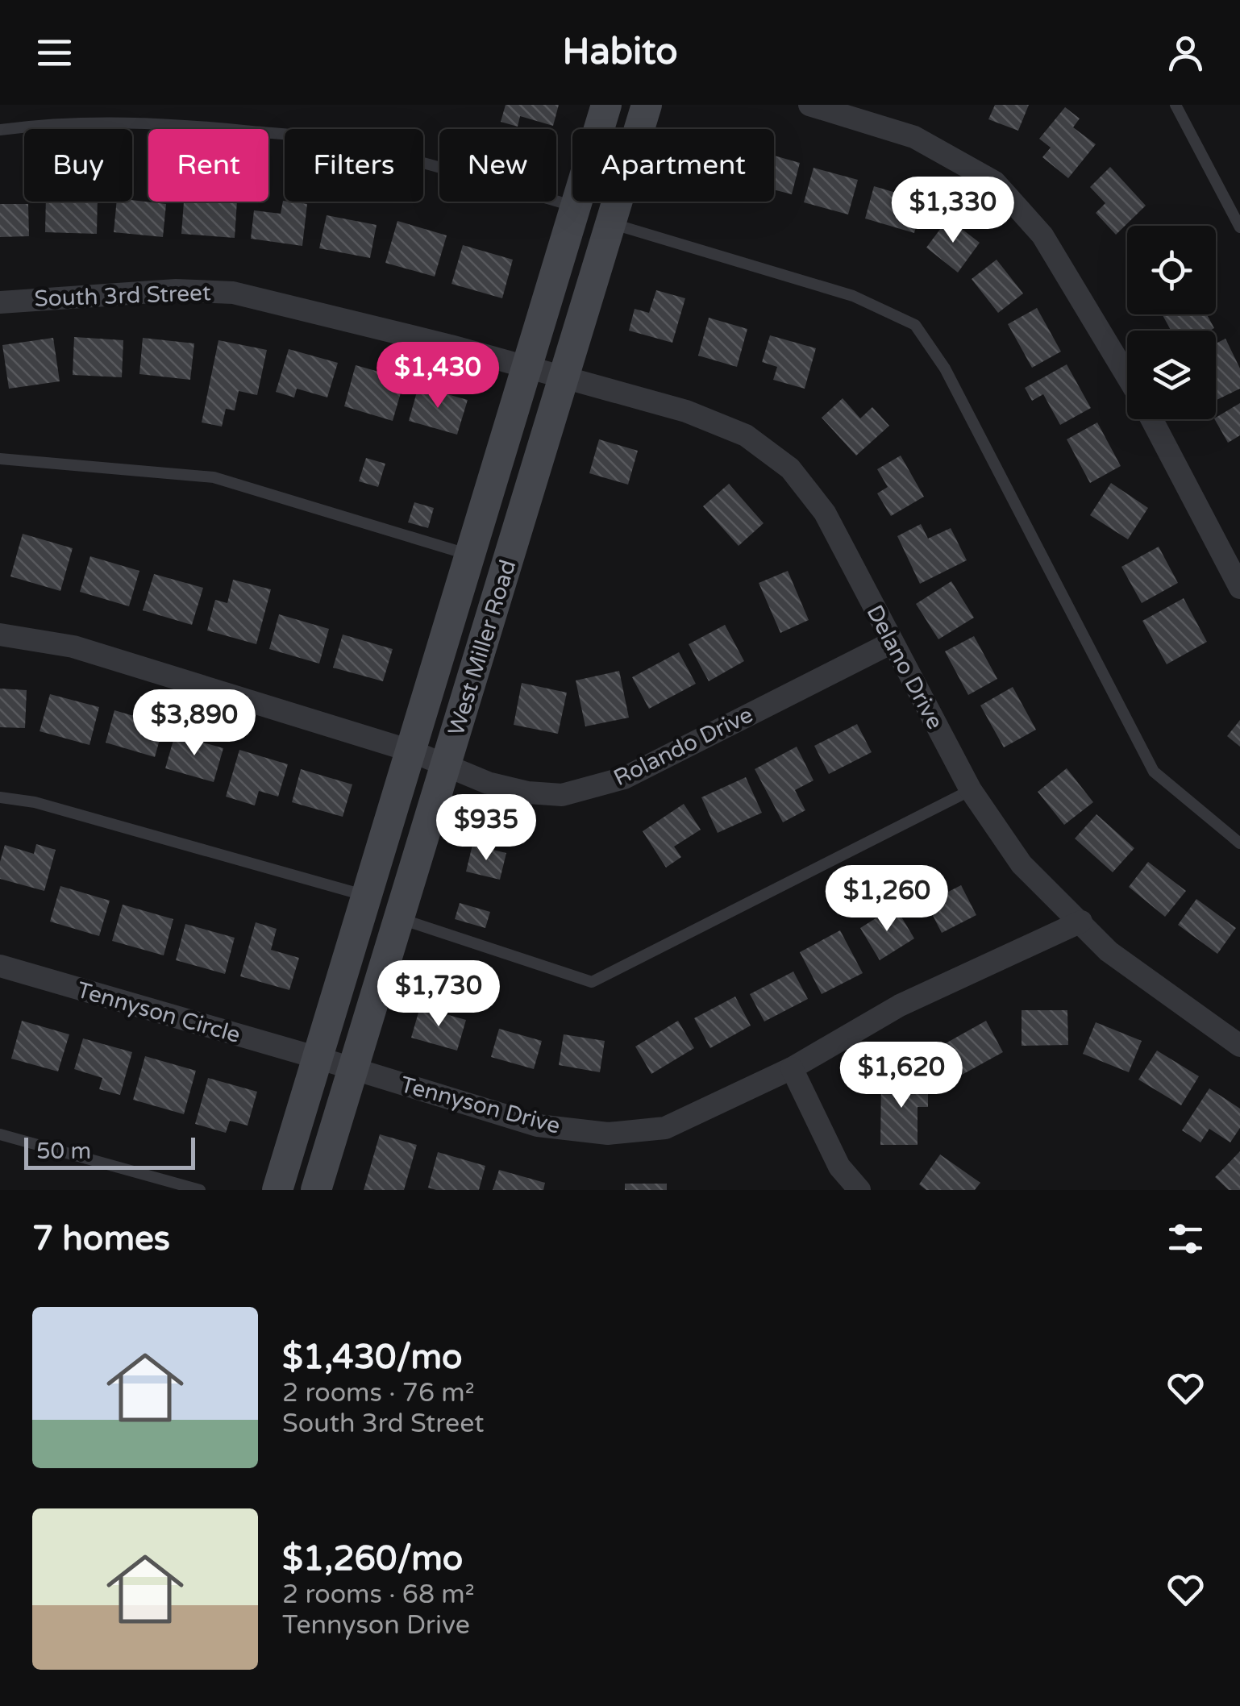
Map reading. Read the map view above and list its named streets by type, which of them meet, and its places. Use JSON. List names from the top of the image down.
{
  "streets": {
    "main road": ["West Miller Road"],
    "street": [
      "South 3rd Street",
      "Delano Drive",
      "Rolando Drive",
      "Tennyson Circle",
      "Tennyson Drive"
    ]
  },
  "crossings": [
    ["South 3rd Street", "West Miller Road"],
    ["South 3rd Street", "Delano Drive"],
    ["West Miller Road", "Delano Drive"],
    ["West Miller Road", "Rolando Drive"],
    ["West Miller Road", "Tennyson Circle"],
    ["West Miller Road", "Tennyson Drive"],
    ["Delano Drive", "Rolando Drive"],
    ["Delano Drive", "Tennyson Drive"],
    ["Tennyson Circle", "Tennyson Drive"]
  ],
  "scale_bar": "50 m",
  "page": {
    "header": "Habito",
    "chip": [
      "Buy",
      "Rent",
      "Filters",
      "New",
      "Apartment"
    ],
    "price": [
      "$1,330",
      "$1,430",
      "$3,890",
      "$935",
      "$1,260",
      "$1,730",
      "$1,620"
    ],
    "scale": "50 m",
    "heading": "7 homes",
    "list": [
      {
        "name": "$1,430/mo",
        "note": "2 rooms · 76 m² · South 3rd Street"
      },
      {
        "name": "$1,260/mo",
        "note": "2 rooms · 68 m² · Tennyson Drive"
      }
    ]
  }
}
